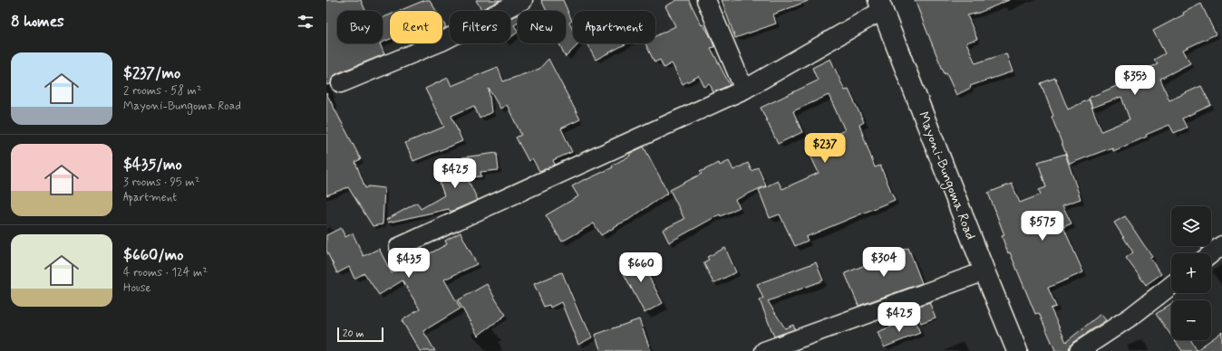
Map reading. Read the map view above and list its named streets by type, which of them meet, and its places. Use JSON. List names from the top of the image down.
{
  "streets": {
    "main road": ["Mayoni-Bungoma Road"]
  },
  "scale_bar": "20 m",
  "page": {
    "heading": "8 homes",
    "chip": [
      "Buy",
      "Rent",
      "Filters",
      "New",
      "Apartment"
    ],
    "list": [
      {
        "name": "$237/mo",
        "note": "2 rooms · 58 m² · Mayoni-Bungoma Road"
      },
      {
        "name": "$435/mo",
        "note": "3 rooms · 95 m² · Apartment"
      },
      {
        "name": "$660/mo",
        "note": "4 rooms · 124 m² · House"
      }
    ],
    "price": [
      "$353",
      "$237",
      "$425",
      "$575",
      "$304",
      "$435",
      "$660",
      "$425"
    ],
    "map_buttons": ["+", "−"],
    "scale": "20 m"
  }
}
